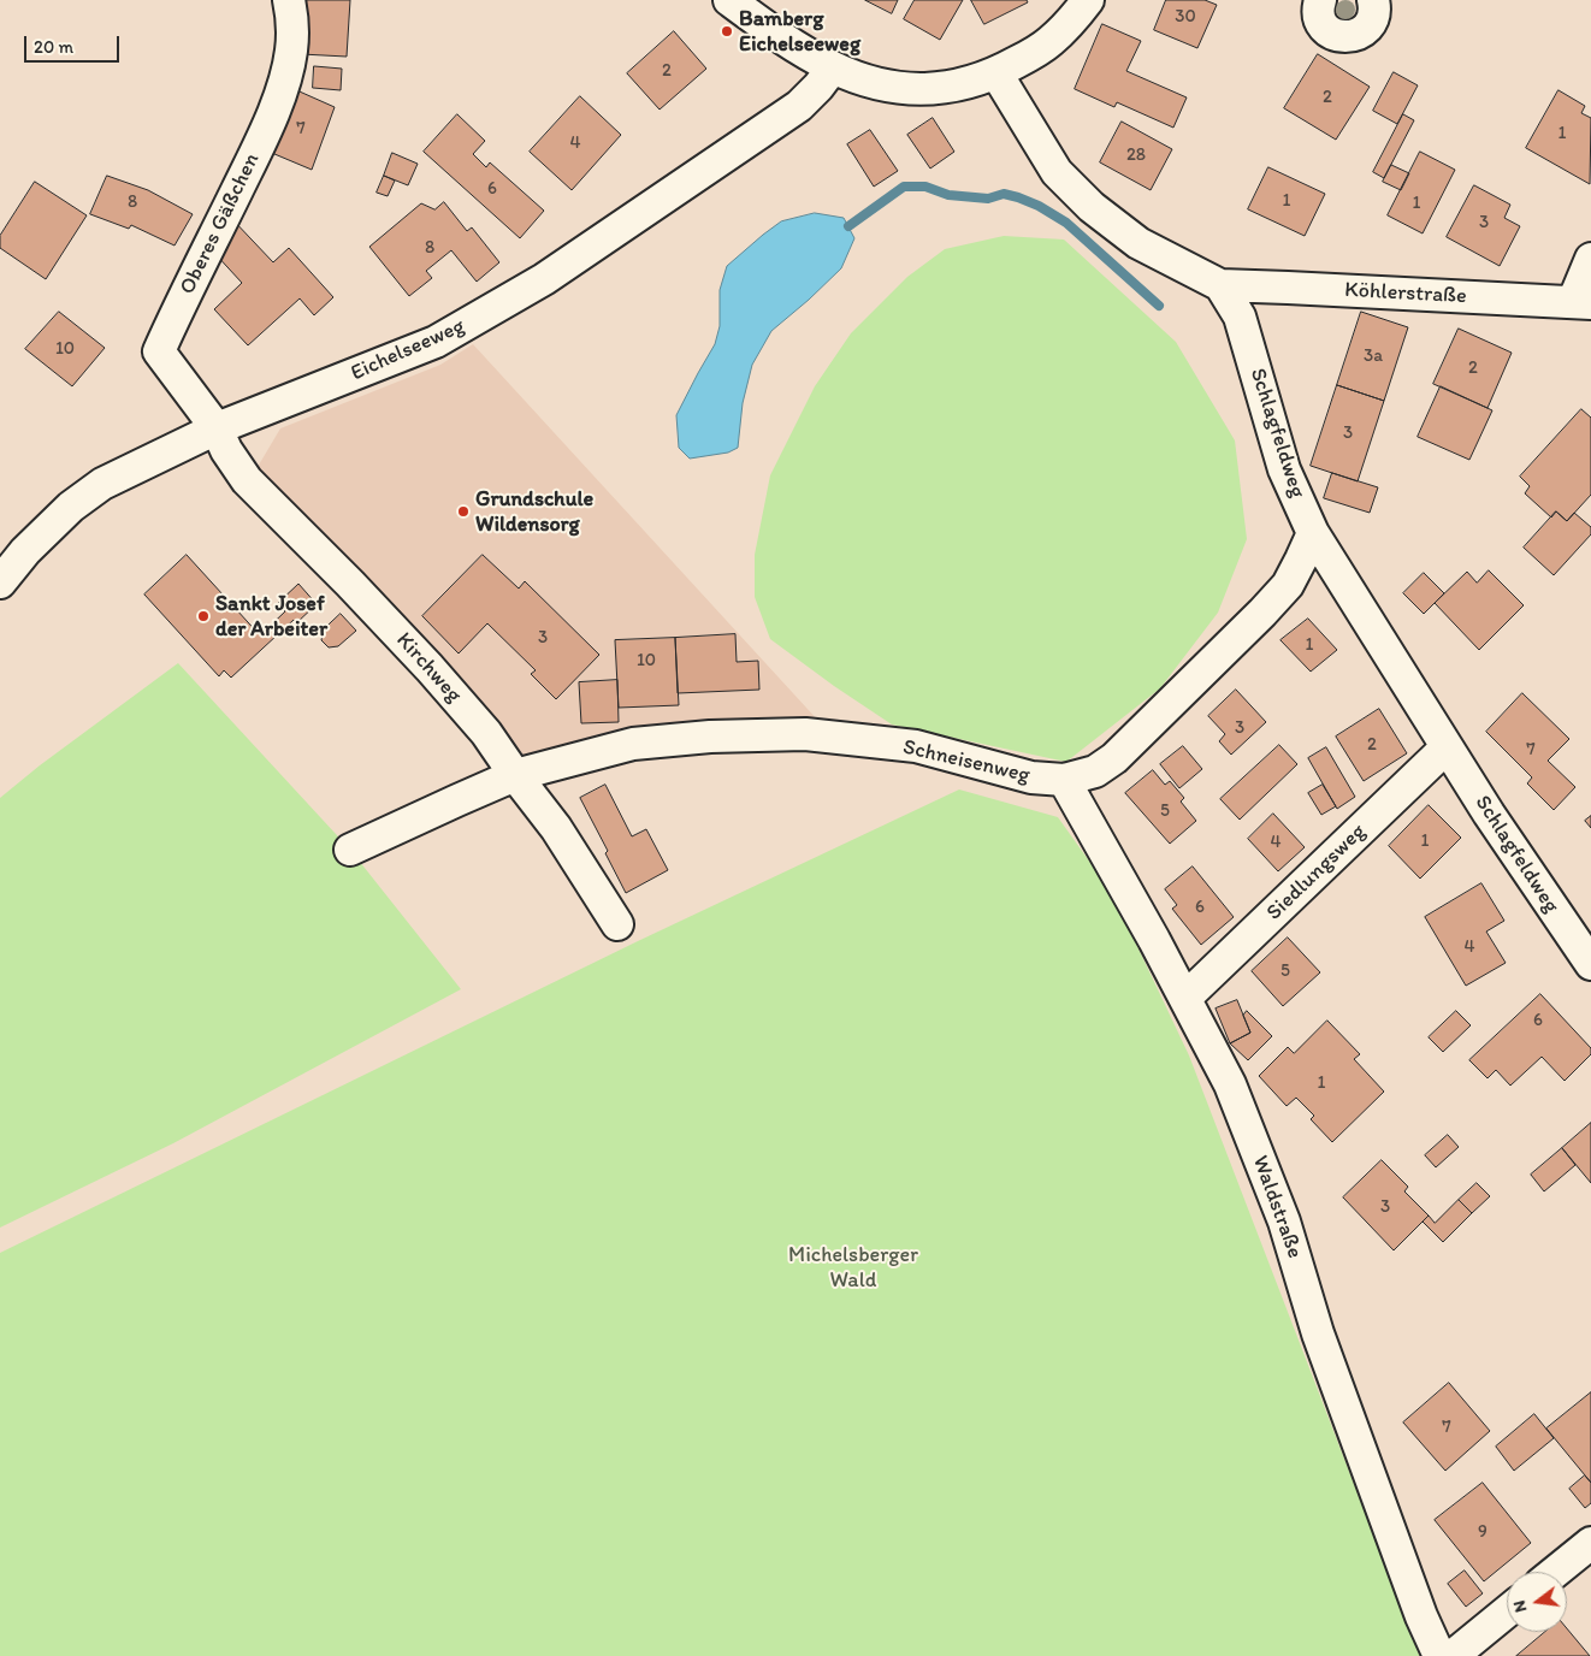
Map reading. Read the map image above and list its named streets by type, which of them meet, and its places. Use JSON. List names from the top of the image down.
{
  "streets": {
    "street": [
      "Oberes Gäßchen",
      "Köhlerstraße",
      "Eichelseeweg",
      "Schlagfeldweg",
      "Kirchweg",
      "Schneisenweg",
      "Siedlungsweg",
      "Waldstraße"
    ]
  },
  "crossings": [
    ["Oberes Gäßchen", "Eichelseeweg"],
    ["Oberes Gäßchen", "Kirchweg"],
    ["Köhlerstraße", "Schlagfeldweg"],
    ["Eichelseeweg", "Kirchweg"],
    ["Schlagfeldweg", "Schneisenweg"],
    ["Schlagfeldweg", "Siedlungsweg"],
    ["Kirchweg", "Schneisenweg"],
    ["Schneisenweg", "Waldstraße"],
    ["Siedlungsweg", "Waldstraße"]
  ],
  "parks": ["Michelsberger Wald"],
  "places": ["Bamberg Eichelseeweg", "Grundschule Wildensorg", "Sankt Josef der Arbeiter"],
  "house_numbers": [
    "30",
    "2",
    "2",
    "7",
    "1",
    "4",
    "28",
    "6",
    "1",
    "8",
    "1",
    "3",
    "8",
    "10",
    "3a",
    "2",
    "3",
    "3",
    "1",
    "10",
    "3",
    "2",
    "7",
    "5",
    "1",
    "4",
    "6",
    "4",
    "5",
    "6",
    "1",
    "3",
    "7",
    "9"
  ],
  "scale_bar": "20 m",
  "north": "left"
}
